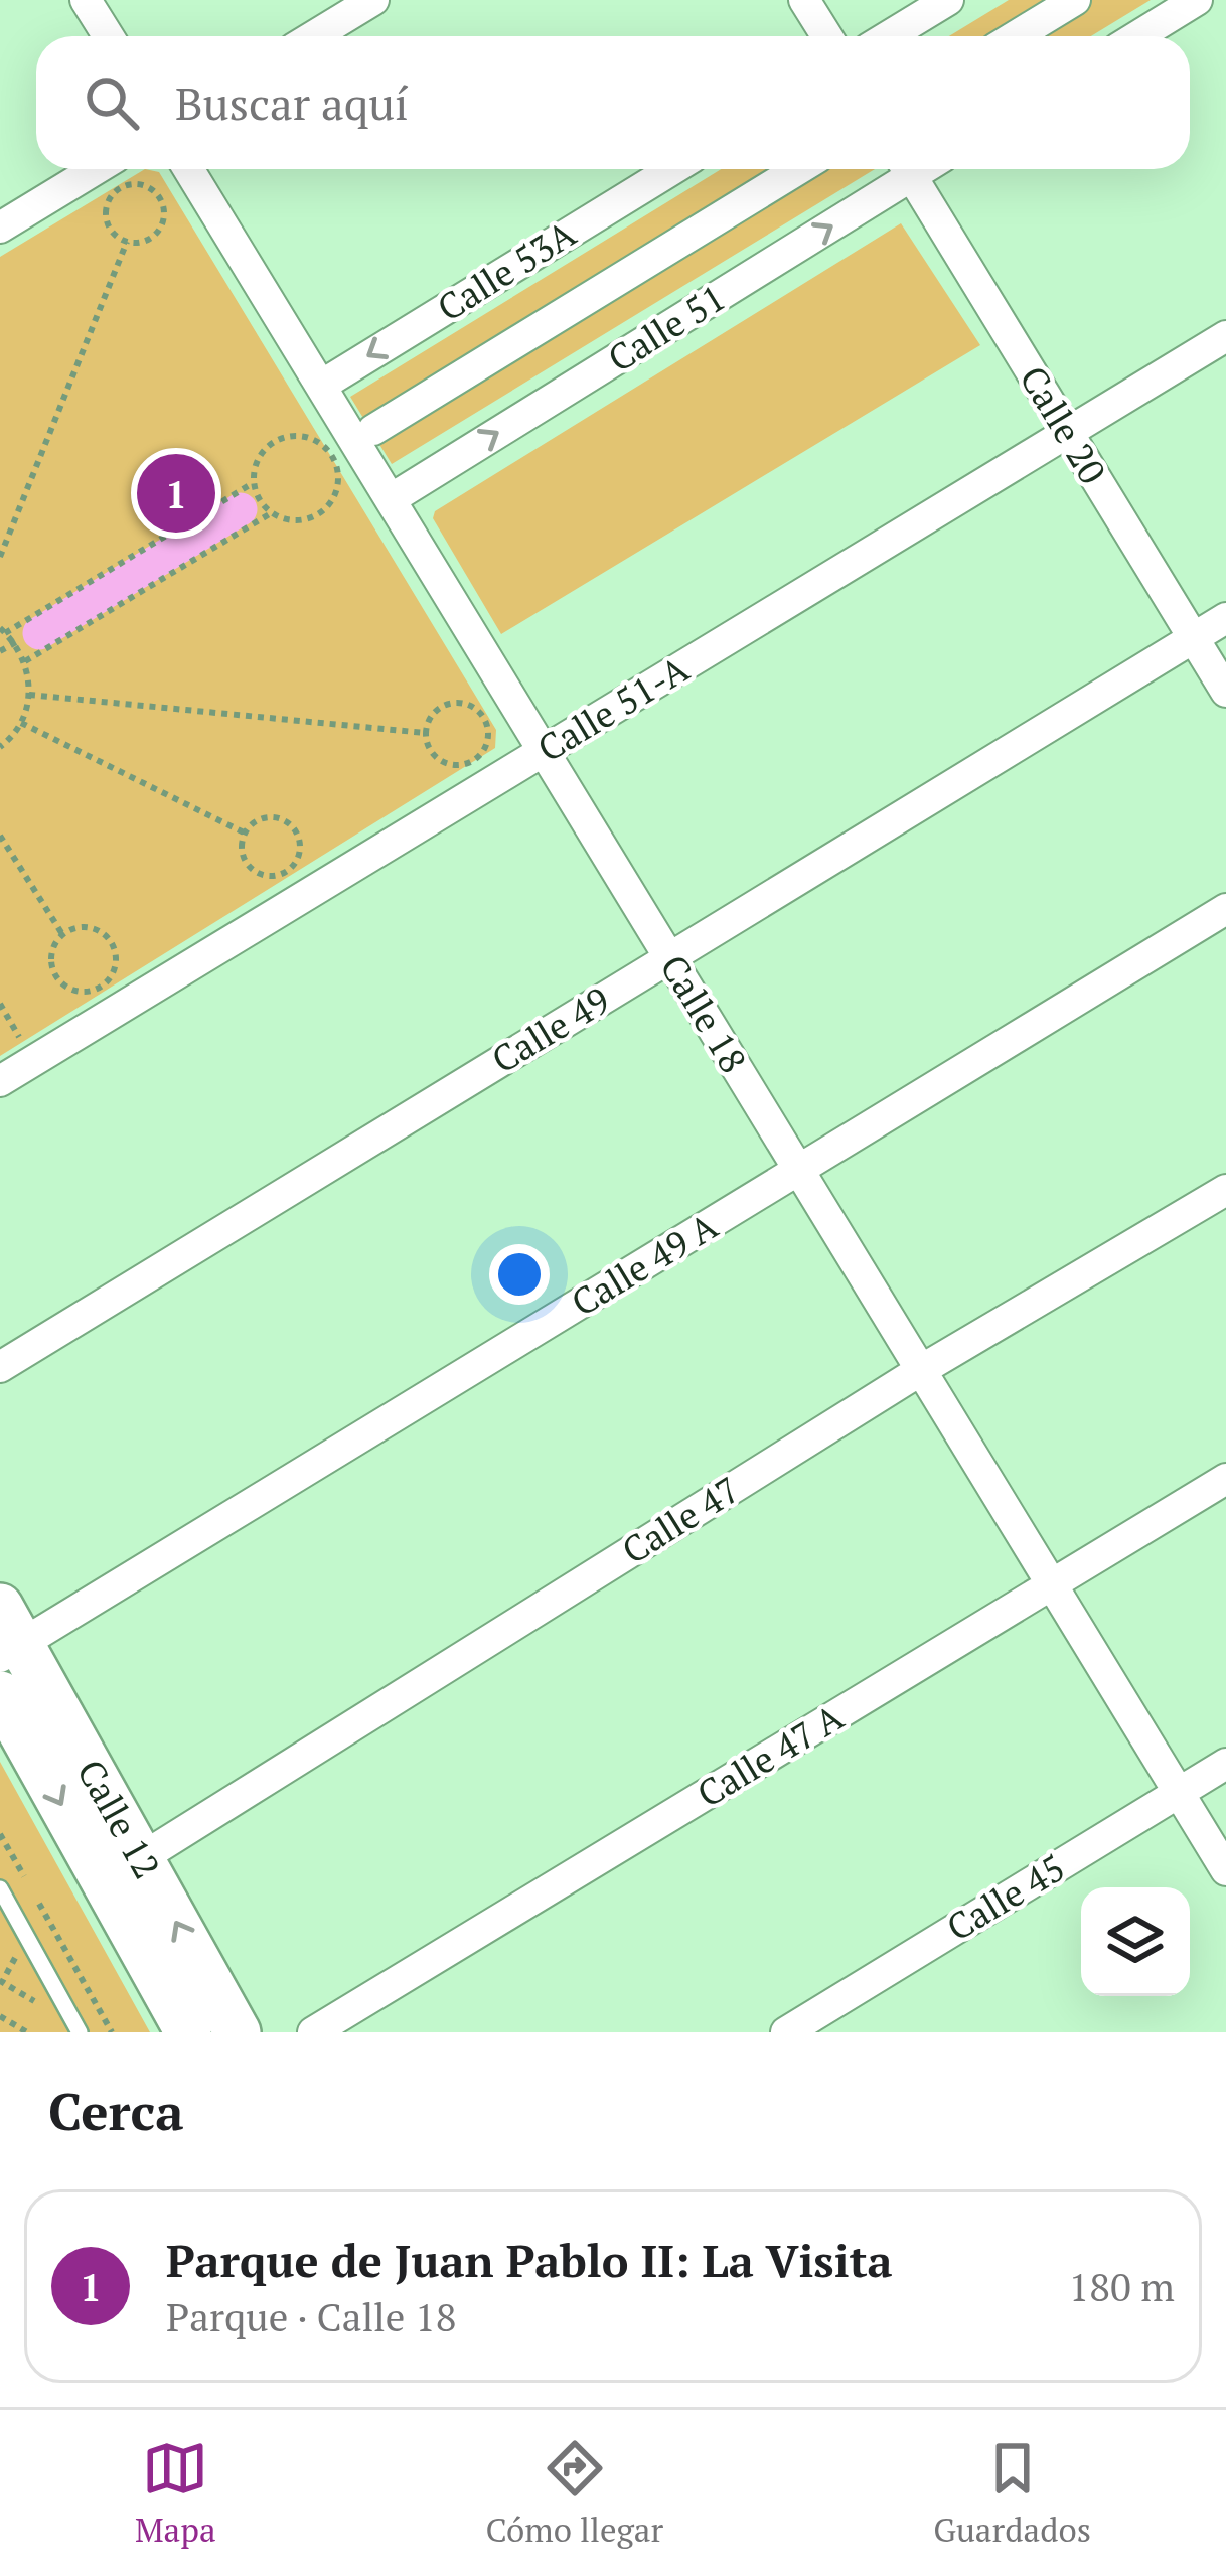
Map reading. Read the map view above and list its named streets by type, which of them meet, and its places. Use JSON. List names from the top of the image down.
{
  "streets": {
    "street": [
      "Calle 53A",
      "Calle 51",
      "Calle 20",
      "Calle 51-A",
      "Calle 18",
      "Calle 49",
      "Calle 49 A",
      "Calle 47",
      "Calle 47 A",
      "Calle 12",
      "Calle 45"
    ]
  },
  "crossings": [
    ["Calle 53A", "Calle 18"],
    ["Calle 51", "Calle 18"],
    ["Calle 20", "Calle 51-A"],
    ["Calle 20", "Calle 49"],
    ["Calle 51-A", "Calle 18"],
    ["Calle 18", "Calle 49"],
    ["Calle 18", "Calle 49 A"],
    ["Calle 18", "Calle 47"],
    ["Calle 18", "Calle 47 A"],
    ["Calle 18", "Calle 45"],
    ["Calle 49 A", "Calle 12"],
    ["Calle 47", "Calle 12"]
  ],
  "page": {
    "search": "Buscar aquí",
    "pins": "1",
    "heading": "Cerca",
    "list": [
      {
        "mark": "1",
        "name": "Parque de Juan Pablo II: La Visita",
        "note": "Parque · Calle 18",
        "value": "180 m"
      }
    ],
    "nav": ["Mapa", "Cómo llegar", "Guardados"]
  }
}
